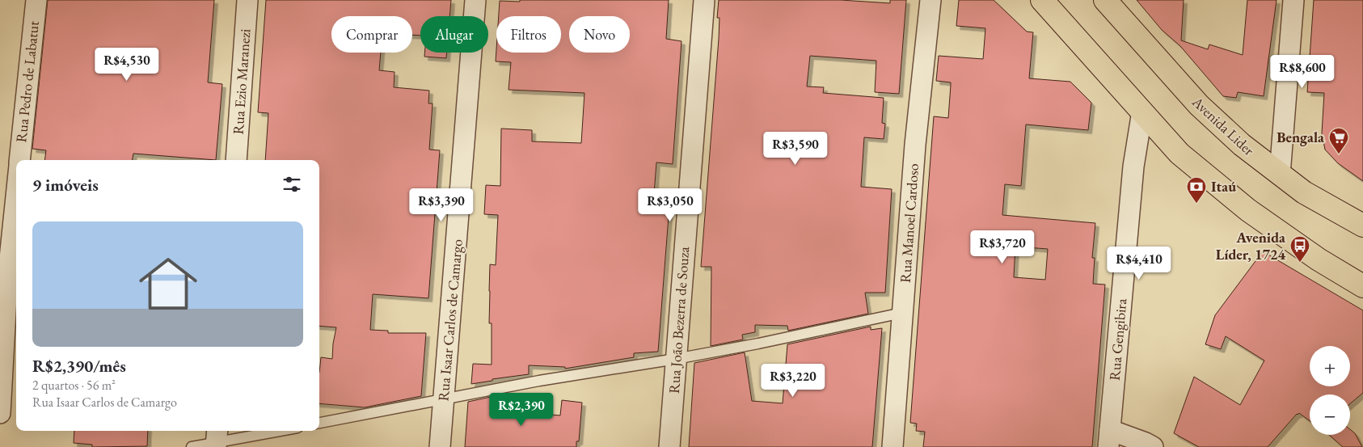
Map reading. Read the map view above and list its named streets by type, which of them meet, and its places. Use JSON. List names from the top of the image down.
{
  "streets": {
    "main road": ["Avenida Lider"],
    "street": [
      "Rua Pedro de Labatut",
      "Rua Ezio Maranezi",
      "Rua Manoel Cardoso",
      "Rua Isaar Carlos de Camargo",
      "Rua João Bezerra de Souza",
      "Rua Gengibira"
    ]
  },
  "places": {
    "supermarket": ["Bengala"],
    "bank": ["Itaú"],
    "bus stop": ["Avenida Líder, 1724"]
  },
  "page": {
    "chip": [
      "Comprar",
      "Alugar",
      "Filtros",
      "Novo"
    ],
    "price": [
      "R$4,530",
      "R$8,600",
      "R$3,590",
      "R$3,390",
      "R$3,050",
      "R$3,720",
      "R$4,410",
      "R$3,220",
      "R$2,390"
    ],
    "heading": "9 imóveis",
    "list": [
      {
        "name": "R$2,390/mês",
        "note": "2 quartos · 56 m² · Rua Isaar Carlos de Camargo"
      }
    ],
    "map_buttons": ["+", "−"]
  }
}
